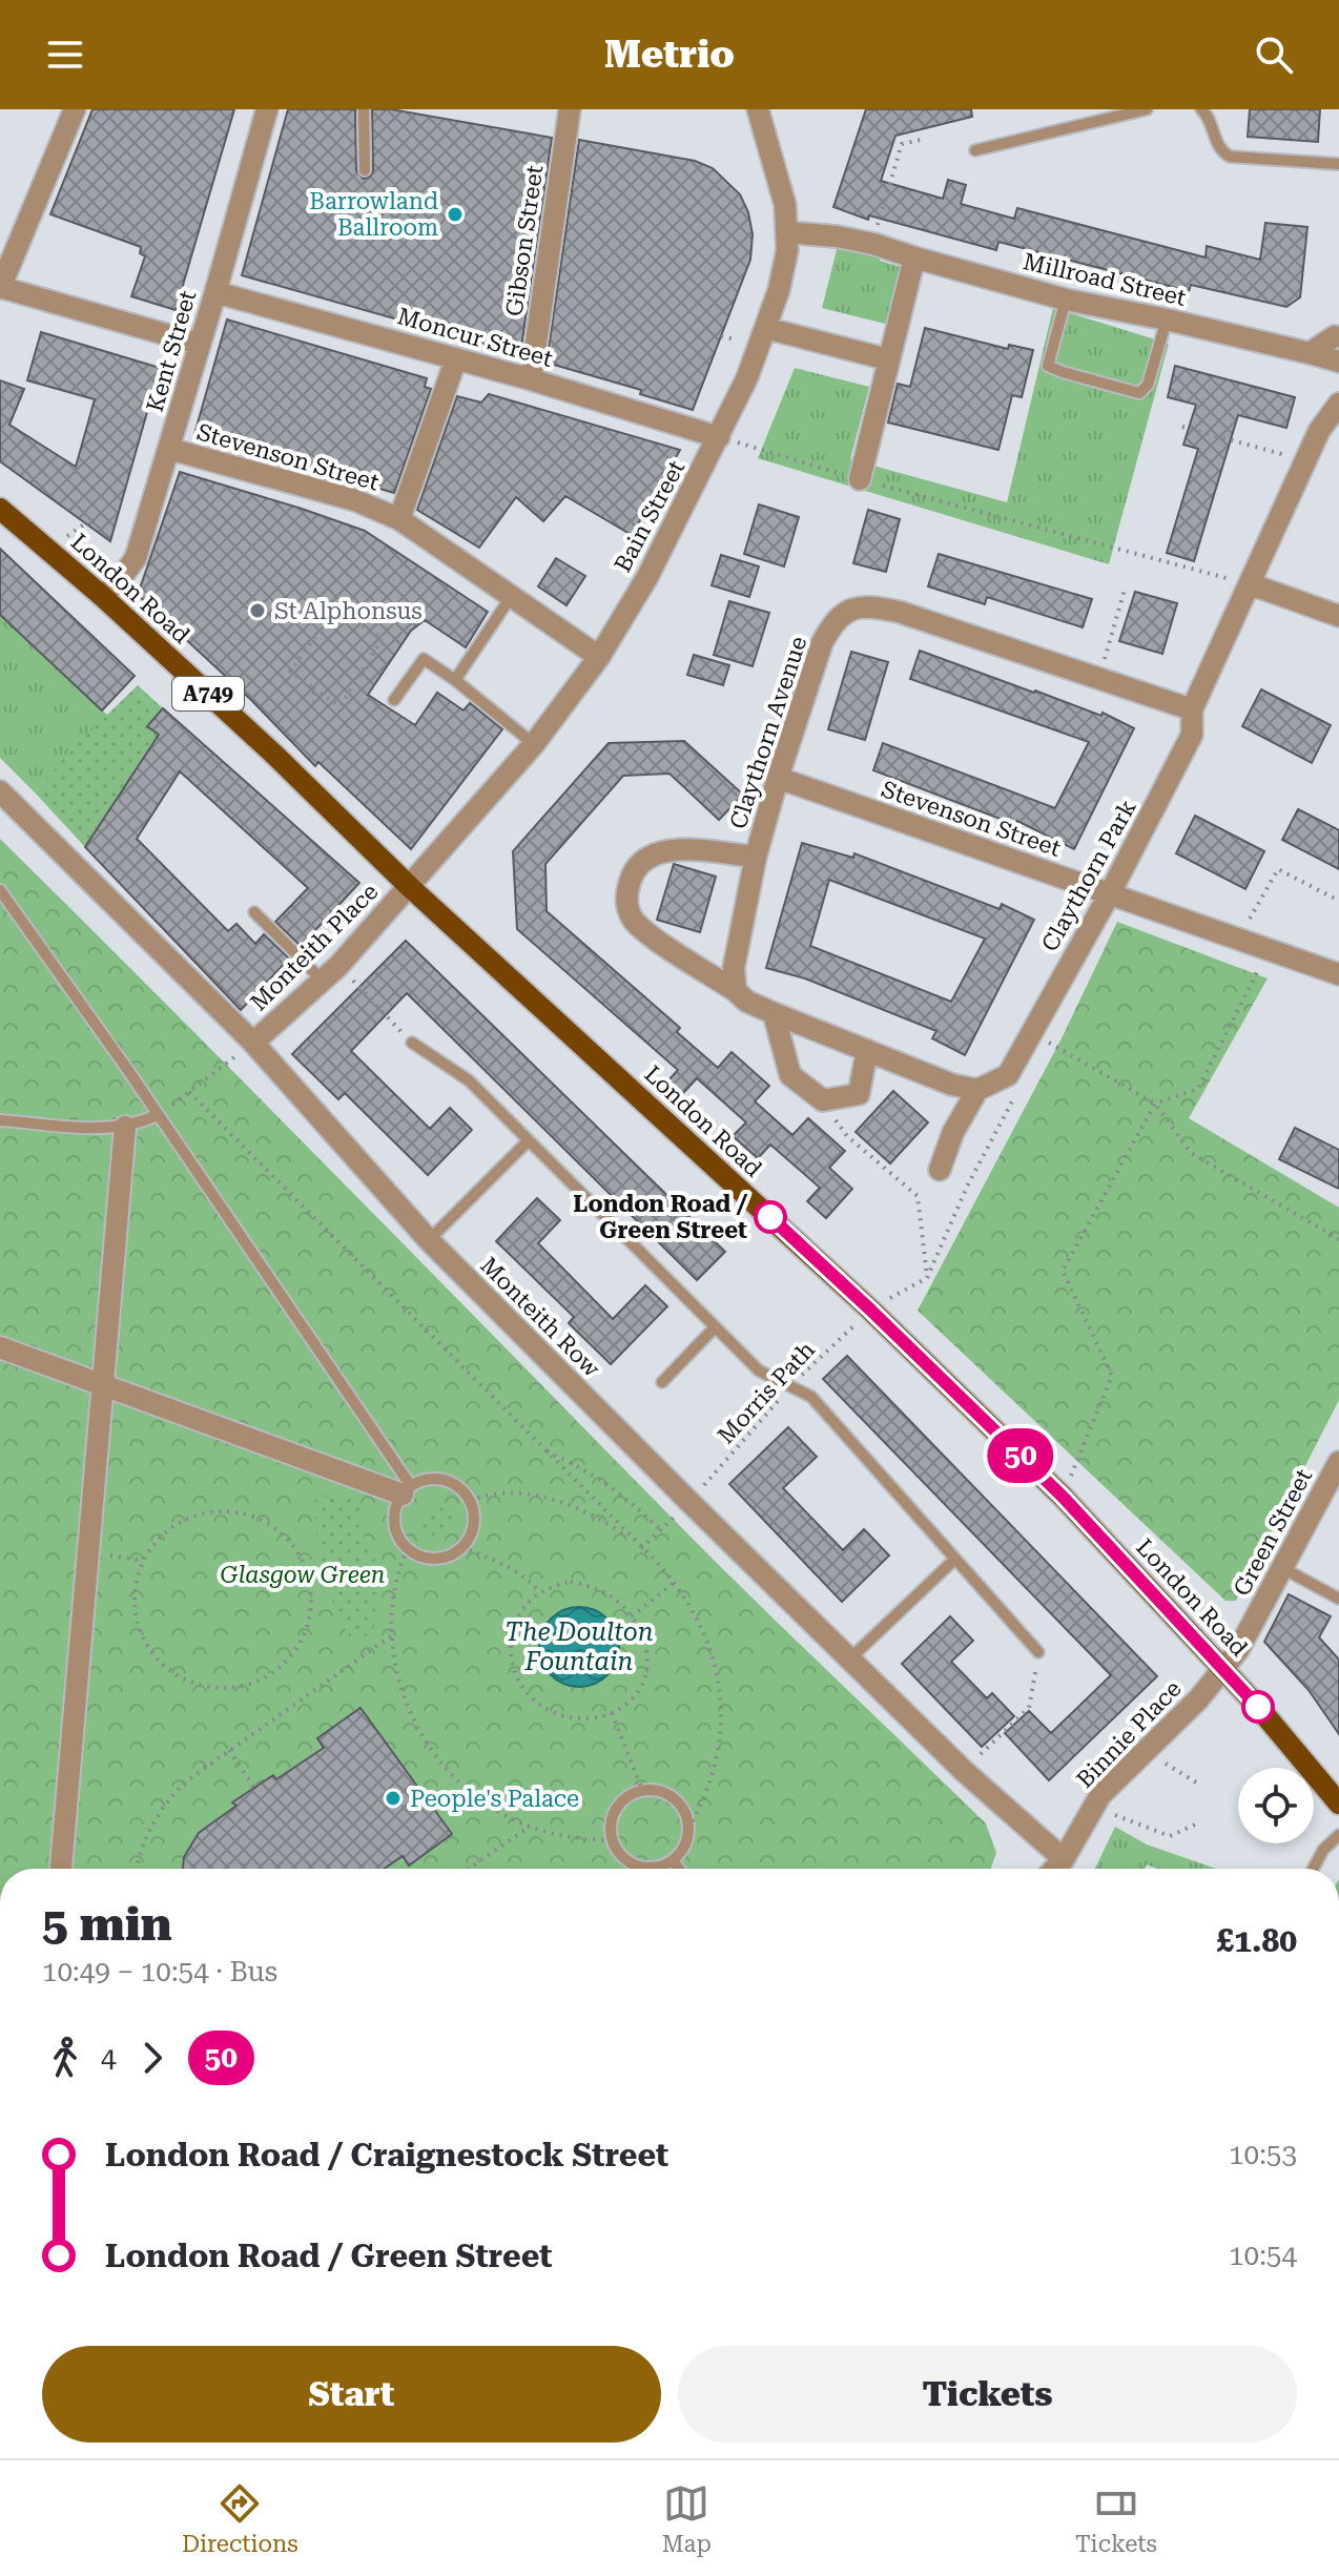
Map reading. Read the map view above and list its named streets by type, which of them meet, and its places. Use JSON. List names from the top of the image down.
{
  "streets": {
    "main road": ["London Road", "A749"],
    "street": [
      "Gibson Street",
      "Millroad Street",
      "Moncur Street",
      "Kent Street",
      "Stevenson Street",
      "Bain Street",
      "Claythorn Avenue",
      "Claythorn Park",
      "Monteith Place",
      "Monteith Row",
      "Green Street",
      "Binnie Place"
    ],
    "path": ["Morris Path"]
  },
  "crossings": [
    ["Gibson Street", "Moncur Street"],
    ["Millroad Street", "Bain Street"],
    ["Moncur Street", "Kent Street"],
    ["Moncur Street", "Bain Street"],
    ["Kent Street", "Stevenson Street"],
    ["Kent Street", "London Road"],
    ["Stevenson Street", "Bain Street"],
    ["Stevenson Street", "Claythorn Avenue"],
    ["Stevenson Street", "Claythorn Park"],
    ["Bain Street", "London Road"],
    ["Bain Street", "Monteith Place"],
    ["London Road", "Monteith Place"],
    ["London Road", "Morris Path"],
    ["London Road", "Green Street"],
    ["London Road", "Binnie Place"],
    ["Claythorn Avenue", "Claythorn Park"],
    ["Monteith Place", "Monteith Row"],
    ["Monteith Row", "Morris Path"],
    ["Monteith Row", "Binnie Place"],
    ["Green Street", "Binnie Place"]
  ],
  "water": ["The Doulton Fountain"],
  "parks": ["Glasgow Green"],
  "places": [
    "Barrowland Ballroom",
    "St Alphonsus",
    "London Road / Green Street",
    "People's Palace"
  ],
  "lines": ["bus line 50"],
  "page": {
    "header": "Metrio",
    "on_map": "50",
    "heading": ["5 min", "10:49 – 10:54 · Bus", "£1.80"],
    "legs": ["4", "50"],
    "list": [
      {
        "name": "London Road / Craignestock Street",
        "value": "10:53"
      },
      {
        "name": "London Road / Green Street",
        "value": "10:54"
      }
    ],
    "buttons": ["Start", "Tickets"],
    "tabs": ["Directions", "Map", "Tickets"]
  }
}
